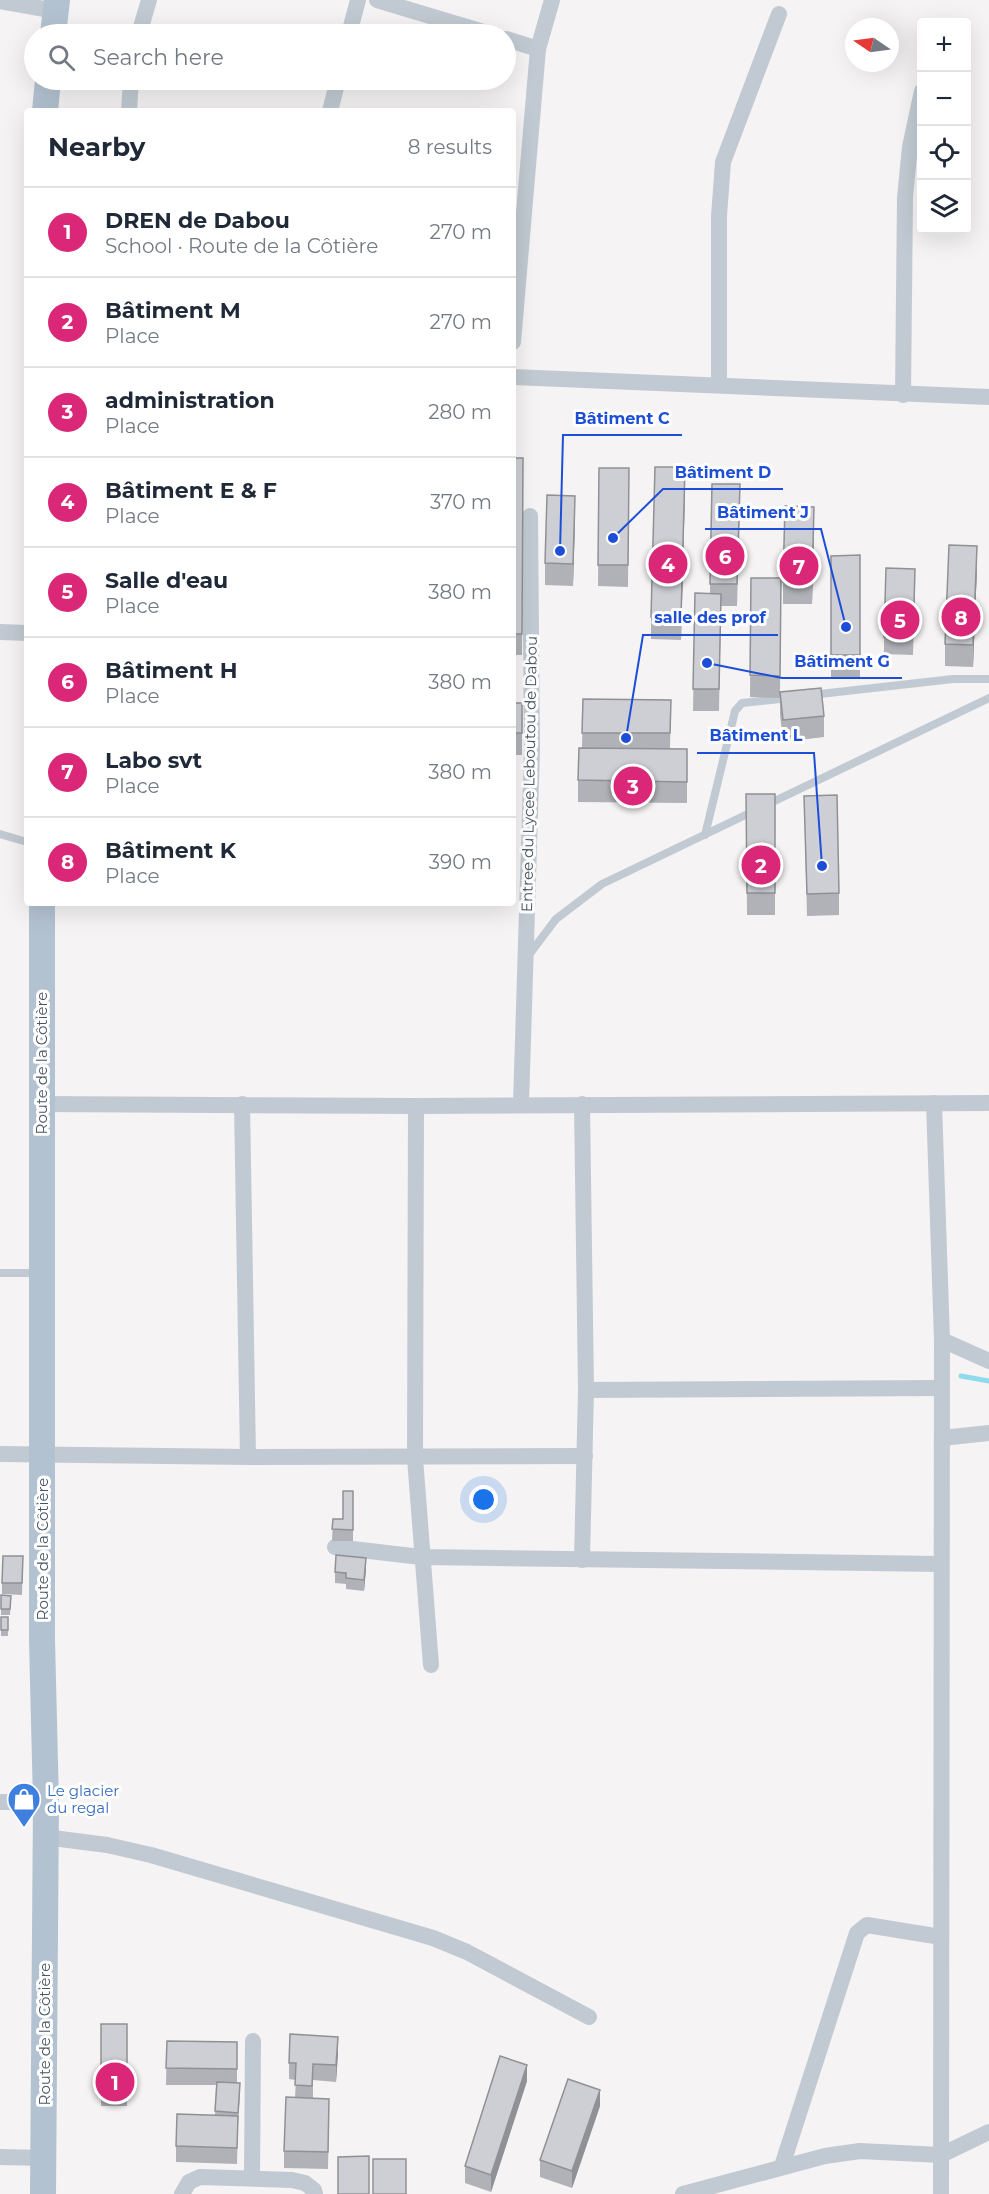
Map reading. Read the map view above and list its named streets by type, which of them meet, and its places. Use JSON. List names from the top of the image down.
{
  "streets": {
    "main road": ["Route de la Côtière"],
    "street": ["Entree du Lycee Leboutou de Dabou"]
  },
  "places": {
    "other": [
      "Bâtiment D",
      "Bâtiment C",
      "Bâtiment J",
      "Bâtiment G",
      "salle des prof",
      "Bâtiment L"
    ],
    "shop": ["Le glacier du regal"]
  },
  "north": "left",
  "page": {
    "map_buttons": ["+", "−"],
    "search": "Search here",
    "heading": ["Nearby", "8 results"],
    "list": [
      {
        "mark": "1",
        "name": "DREN de Dabou",
        "note": "School · Route de la Côtière",
        "value": "270 m"
      },
      {
        "mark": "2",
        "name": "Bâtiment M",
        "note": "Place",
        "value": "270 m"
      },
      {
        "mark": "3",
        "name": "administration",
        "note": "Place",
        "value": "280 m"
      },
      {
        "mark": "4",
        "name": "Bâtiment E & F",
        "note": "Place",
        "value": "370 m"
      },
      {
        "mark": "5",
        "name": "Salle d'eau",
        "note": "Place",
        "value": "380 m"
      },
      {
        "mark": "6",
        "name": "Bâtiment H",
        "note": "Place",
        "value": "380 m"
      },
      {
        "mark": "7",
        "name": "Labo svt",
        "note": "Place",
        "value": "380 m"
      },
      {
        "mark": "8",
        "name": "Bâtiment K",
        "note": "Place",
        "value": "390 m"
      }
    ],
    "pins": [
      "6",
      "4",
      "7",
      "8",
      "5",
      "3",
      "2",
      "1"
    ]
  }
}
